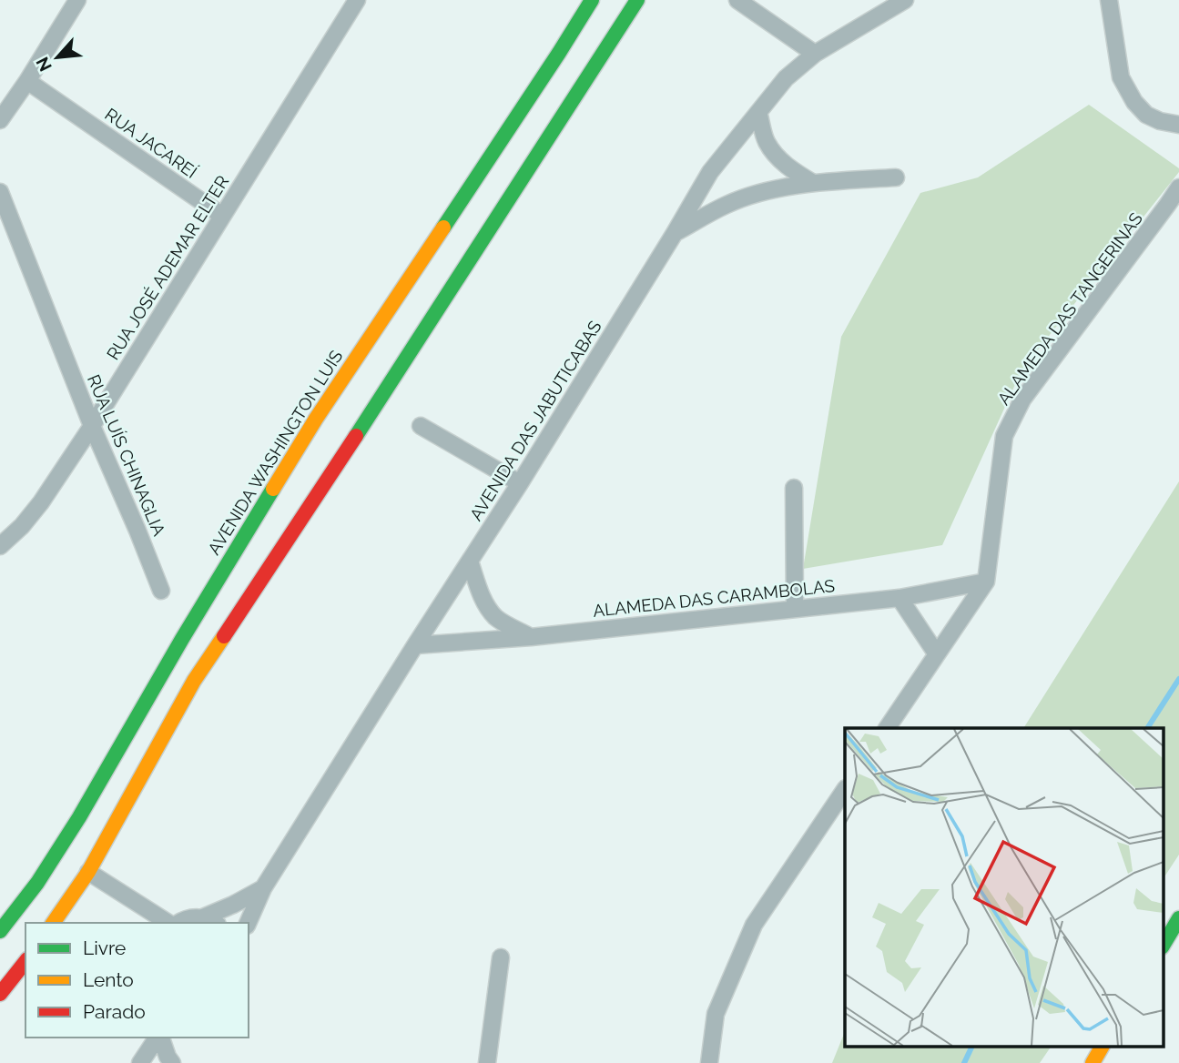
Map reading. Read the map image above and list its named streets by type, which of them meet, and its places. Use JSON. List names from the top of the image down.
{
  "streets": {
    "main road": ["AVENIDA WASHINGTON LUIS"],
    "street": [
      "RUA JACAREÍ",
      "RUA JOSÉ ADEMAR ELTER",
      "ALAMEDA DAS TANGERINAS",
      "AVENIDA DAS JABUTICABAS",
      "RUA LUÍS CHINAGLIA",
      "ALAMEDA DAS CARAMBOLAS"
    ]
  },
  "crossings": [
    ["RUA JACAREÍ", "RUA JOSÉ ADEMAR ELTER"],
    ["RUA JOSÉ ADEMAR ELTER", "RUA LUÍS CHINAGLIA"],
    ["ALAMEDA DAS TANGERINAS", "ALAMEDA DAS CARAMBOLAS"],
    ["AVENIDA DAS JABUTICABAS", "ALAMEDA DAS CARAMBOLAS"]
  ],
  "legend": ["Livre", "Lento", "Parado"],
  "north": "bottom left"
}
